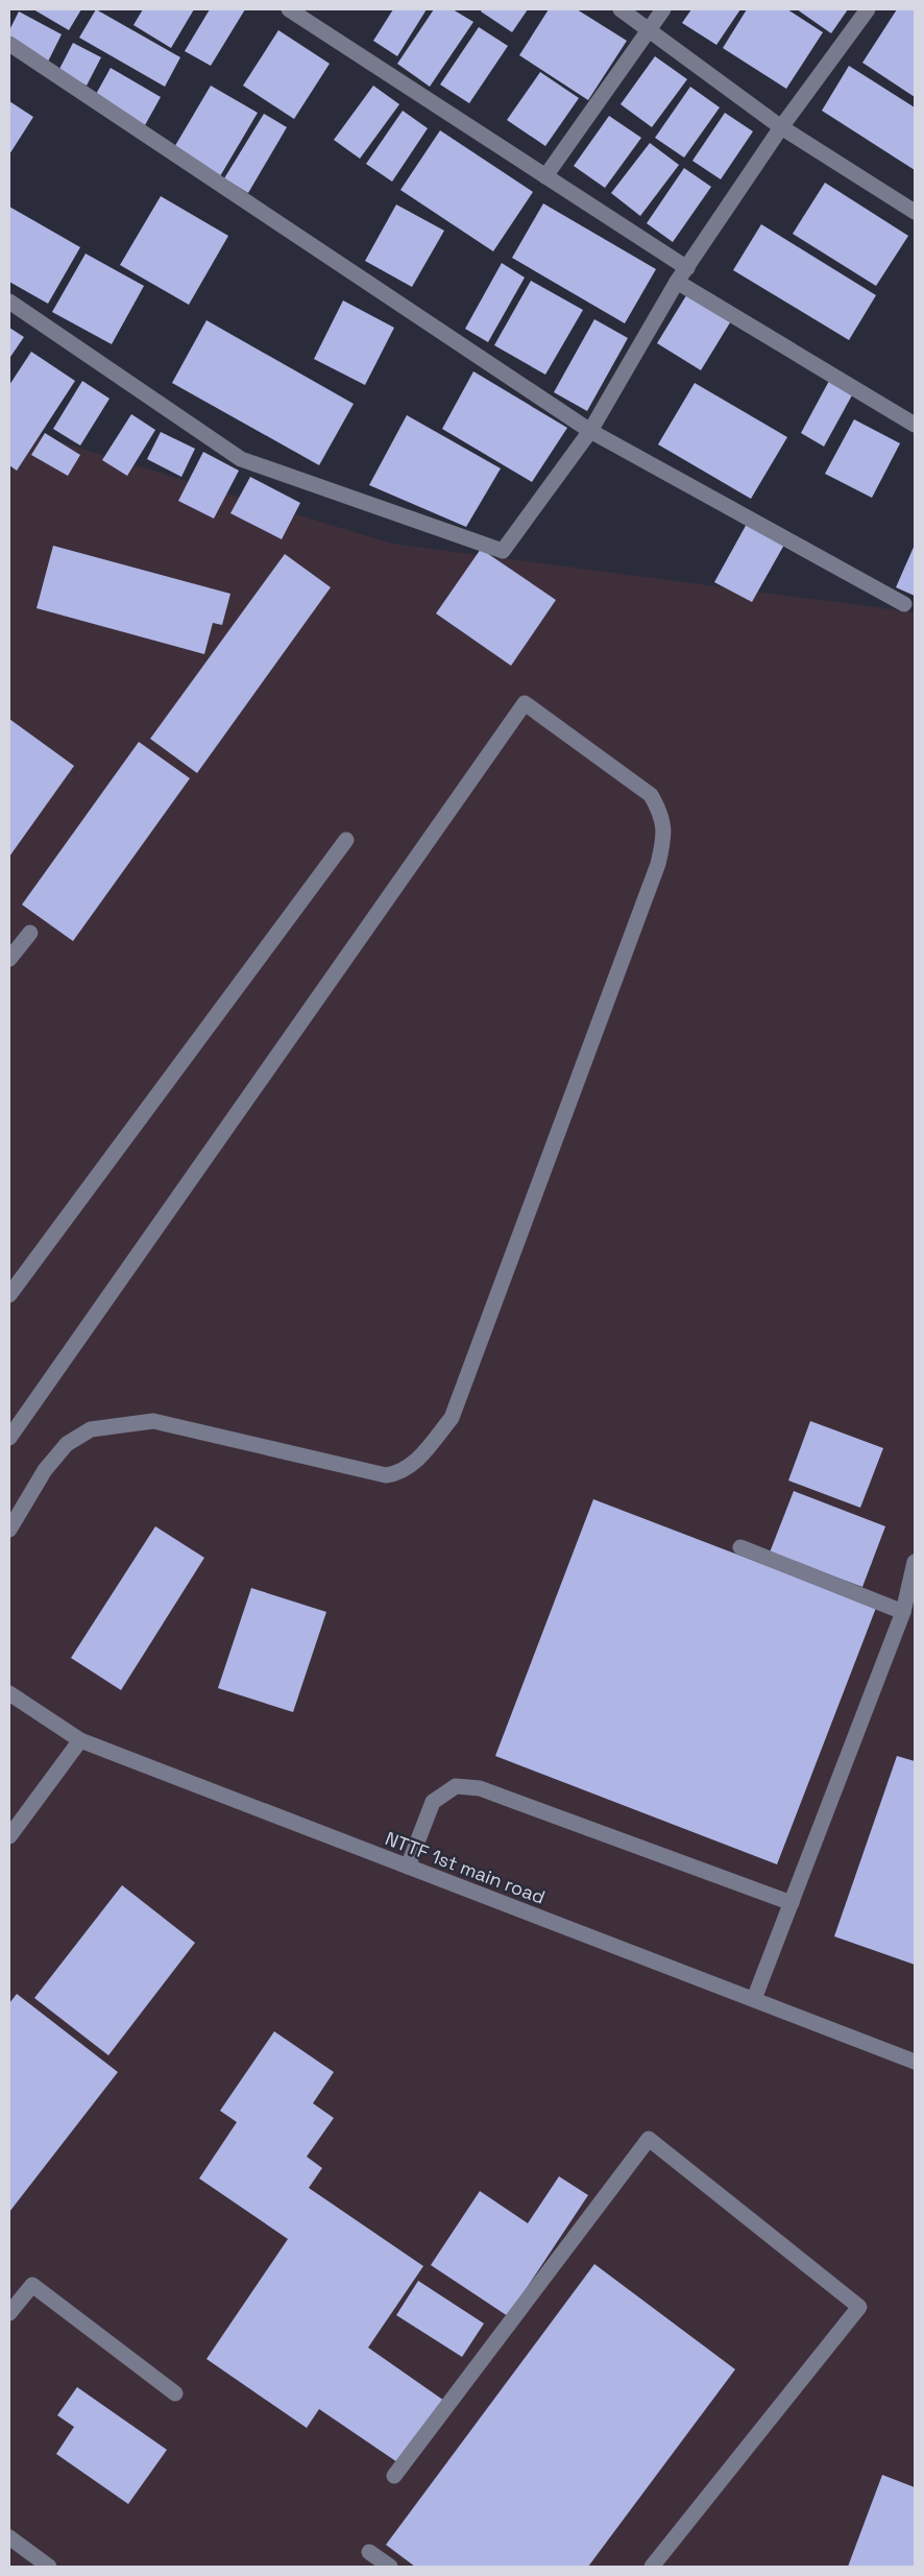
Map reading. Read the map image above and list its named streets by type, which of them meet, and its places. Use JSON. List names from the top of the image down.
{
  "streets": {
    "street": ["NTTF 1st main road"]
  }
}
